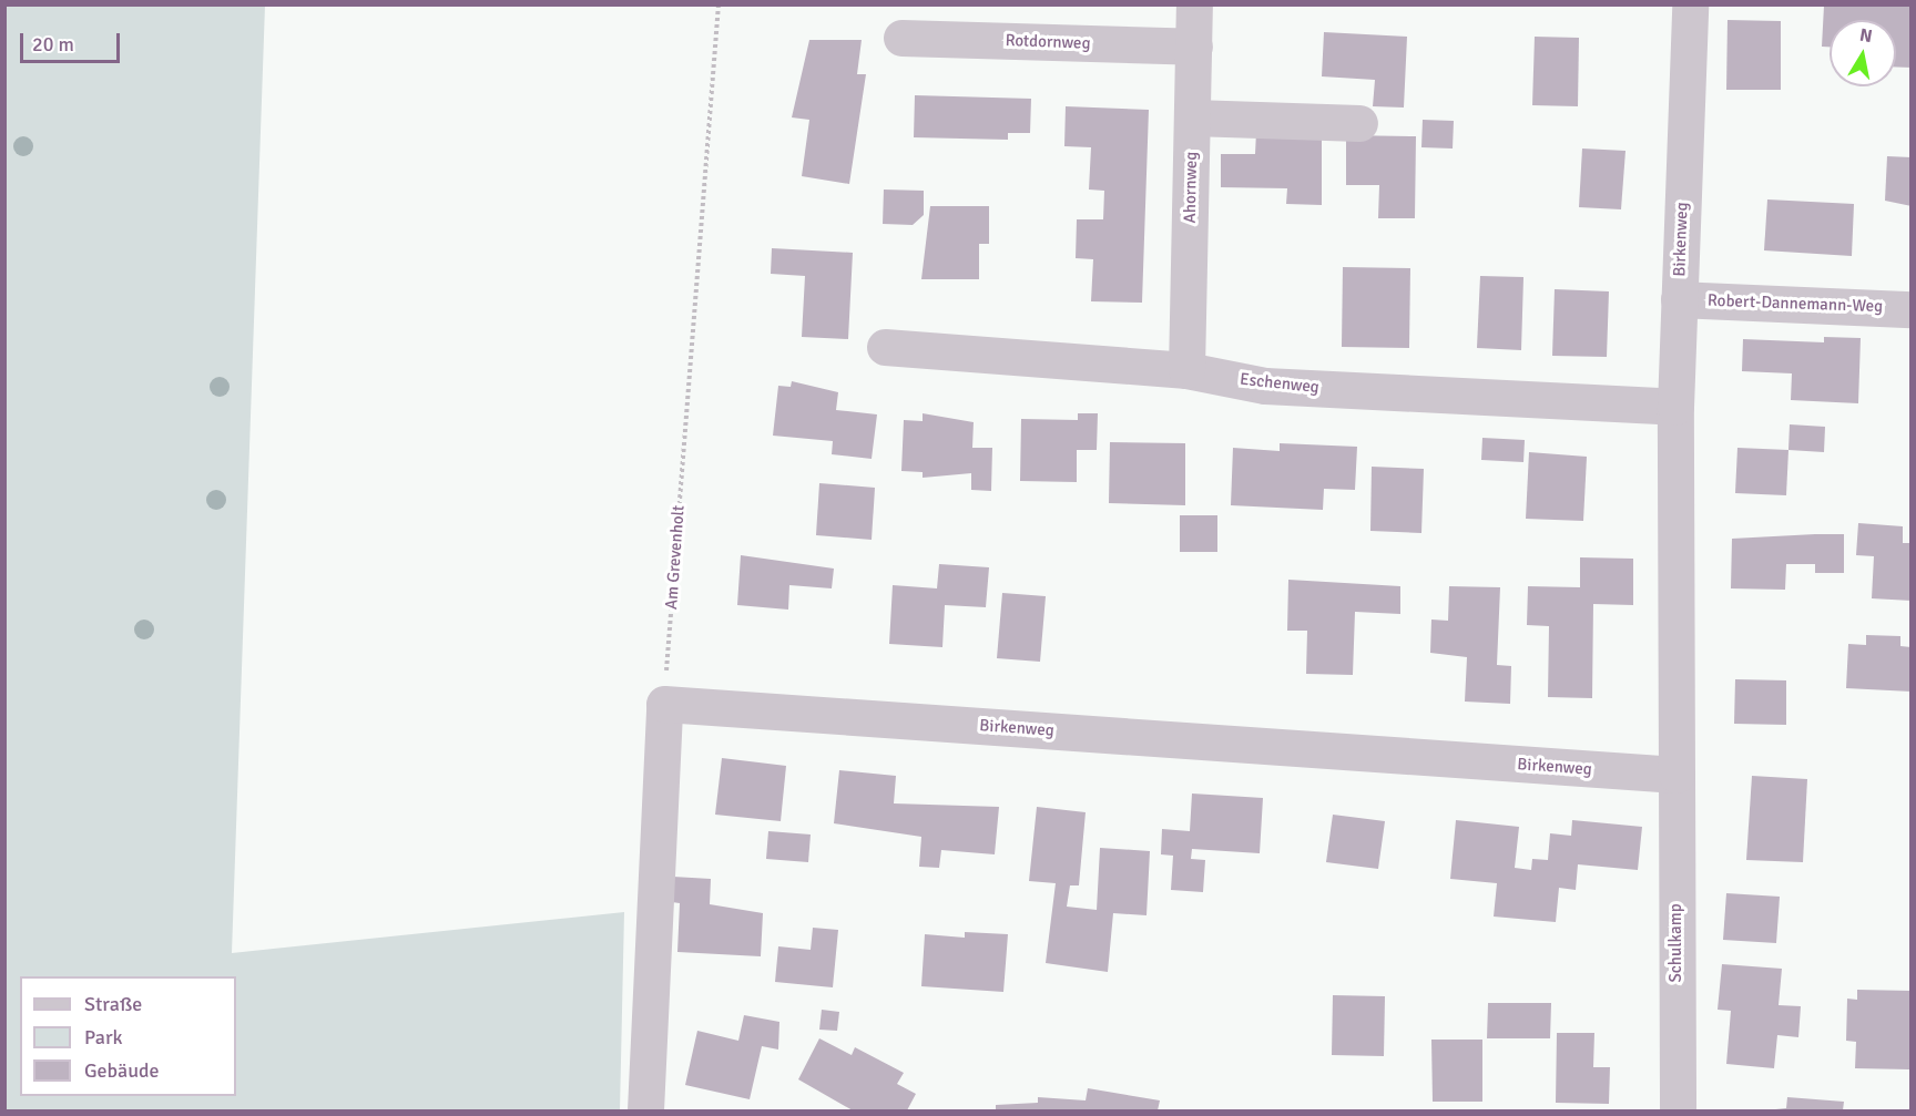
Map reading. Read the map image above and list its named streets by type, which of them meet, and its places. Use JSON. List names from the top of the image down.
{
  "streets": {
    "street": [
      "Rotdornweg",
      "Ahornweg",
      "Birkenweg",
      "Robert-Dannemann-Weg",
      "Eschenweg",
      "Schulkamp"
    ],
    "path": ["Am Grevenholt"]
  },
  "crossings": [
    ["Rotdornweg", "Ahornweg"],
    ["Ahornweg", "Eschenweg"],
    ["Birkenweg", "Robert-Dannemann-Weg"],
    ["Birkenweg", "Eschenweg"],
    ["Birkenweg", "Am Grevenholt"],
    ["Birkenweg", "Schulkamp"]
  ],
  "legend": ["Straße", "Park", "Gebäude"],
  "scale_bar": "20 m",
  "north": "top"
}
